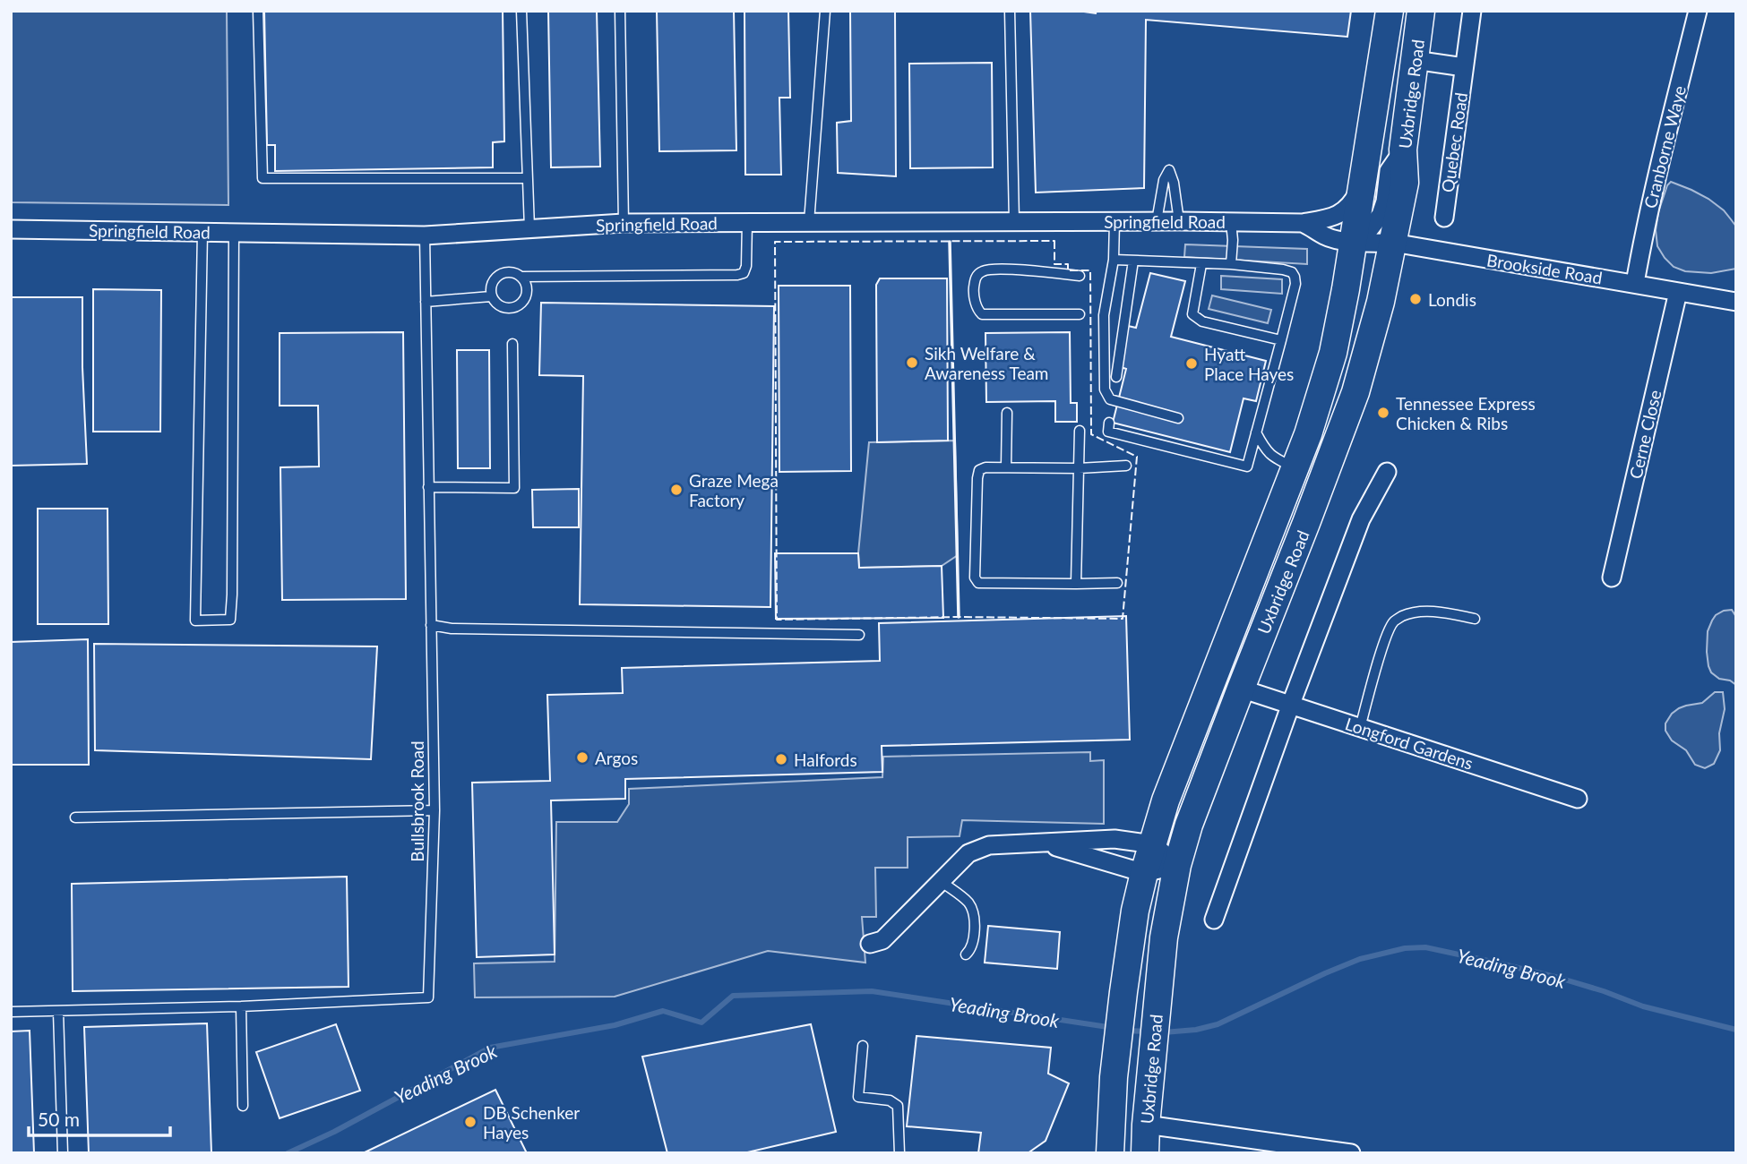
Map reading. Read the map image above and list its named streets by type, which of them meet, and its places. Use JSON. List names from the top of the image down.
{
  "streets": {
    "main road": ["Uxbridge Road"],
    "street": [
      "Quebec Road",
      "Cranborne Waye",
      "Springfield Road",
      "Brookside Road",
      "Cerne Close",
      "Longford Gardens"
    ],
    "lane": ["Bullsbrook Road"]
  },
  "crossings": [
    ["Uxbridge Road", "Quebec Road"],
    ["Uxbridge Road", "Springfield Road"],
    ["Uxbridge Road", "Brookside Road"],
    ["Uxbridge Road", "Longford Gardens"],
    ["Cranborne Waye", "Brookside Road"],
    ["Springfield Road", "Brookside Road"],
    ["Springfield Road", "Bullsbrook Road"],
    ["Brookside Road", "Cerne Close"]
  ],
  "water": ["Yeading Brook"],
  "places": [
    "Londis",
    "Sikh Welfare & Awareness Team",
    "Hyatt Place Hayes",
    "Tennessee Express Chicken & Ribs",
    "Graze Mega Factory",
    "Argos",
    "Halfords",
    "DB Schenker Hayes"
  ],
  "scale_bar": "50 m"
}
